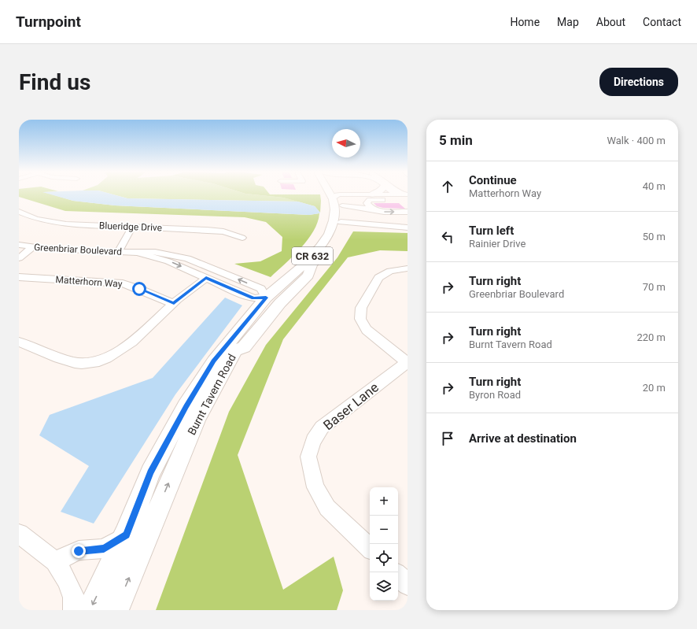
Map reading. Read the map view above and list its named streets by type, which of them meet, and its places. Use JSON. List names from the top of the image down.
{
  "streets": {
    "main road": ["CR 632", "Burnt Tavern Road"],
    "street": [
      "Blueridge Drive",
      "Greenbriar Boulevard",
      "Matterhorn Way",
      "Baser Lane"
    ]
  },
  "crossings": [
    ["Greenbriar Boulevard", "Burnt Tavern Road"]
  ],
  "north": "left",
  "page": {
    "header": "Turnpoint",
    "nav": [
      "Home",
      "Map",
      "About",
      "Contact"
    ],
    "buttons": "Directions",
    "title": "Find us",
    "heading": ["5 min", "Walk · 400 m"],
    "list": [
      ["Continue", "Matterhorn Way", "40 m"],
      ["Turn left", "Rainier Drive", "50 m"],
      ["Turn right", "Greenbriar Boulevard", "70 m"],
      ["Turn right", "Burnt Tavern Road", "220 m"],
      ["Turn right", "Byron Road", "20 m"],
      "Arrive at destination"
    ],
    "map_buttons": ["+", "−"]
  }
}
